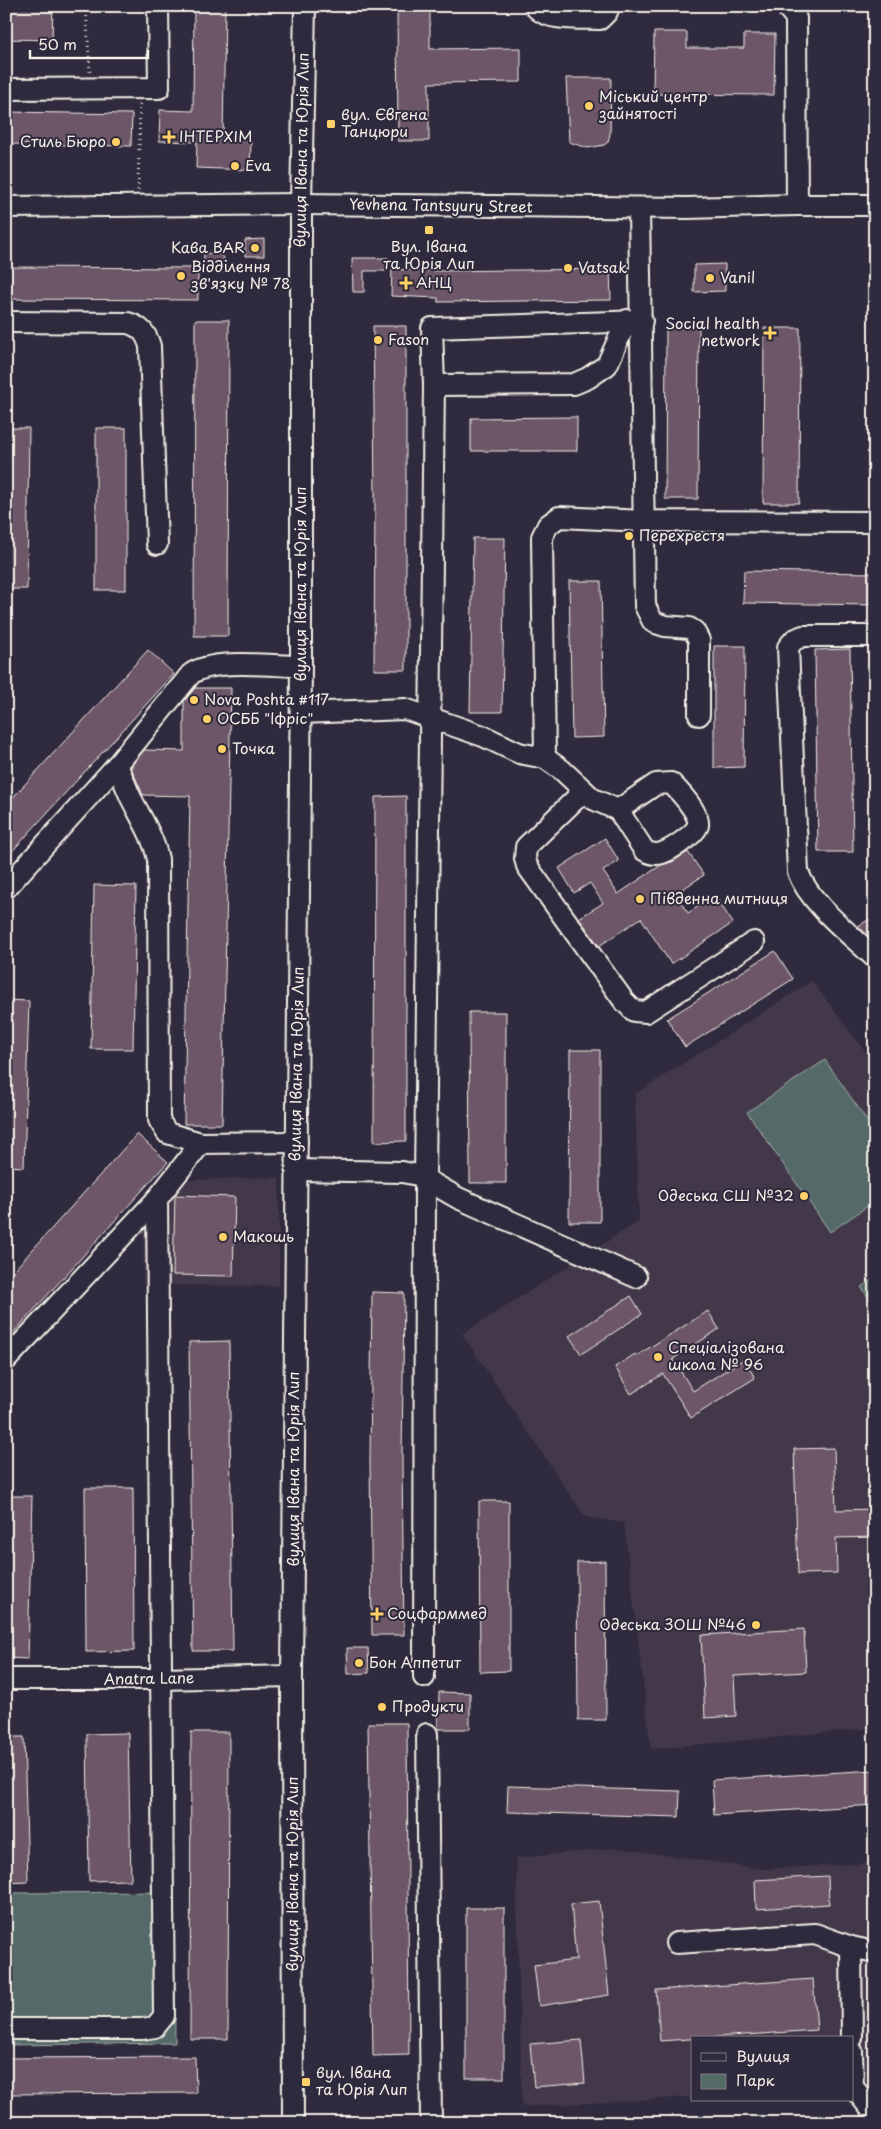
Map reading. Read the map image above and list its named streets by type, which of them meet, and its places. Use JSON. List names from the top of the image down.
{
  "streets": {
    "street": ["вулиця Івана та Юрія Лип", "Yevhena Tantsyury Street", "Anatra Lane"]
  },
  "crossings": [
    ["вулиця Івана та Юрія Лип", "Yevhena Tantsyury Street"],
    ["вулиця Івана та Юрія Лип", "Anatra Lane"]
  ],
  "places": {
    "other": [
      "Міський центр зайнятості",
      "Стиль Бюро",
      "Eva",
      "Кава BAR",
      "Vatsak",
      "Відділення зв'язку № 78",
      "Vanil",
      "Fason",
      "Перехрестя",
      "Nova Poshta #117",
      "ОСББ \"Іфріс\"",
      "Точка",
      "Південна митниця",
      "Одеська СШ №32",
      "Макошь",
      "Спеціалізована школа № 96",
      "Одеська ЗОШ №46",
      "Бон Аппетит",
      "Продукти"
    ],
    "transit": ["вул. Євгена Танцюри", "Вул. Івана та Юрія Лип", "вул. Івана та Юрія Лип"],
    "health": [
      "ІНТЕРХІМ",
      "АНЦ",
      "Social health network",
      "Соцфарммед"
    ]
  },
  "legend": ["Вулиця", "Парк"],
  "scale_bar": "50 m"
}
